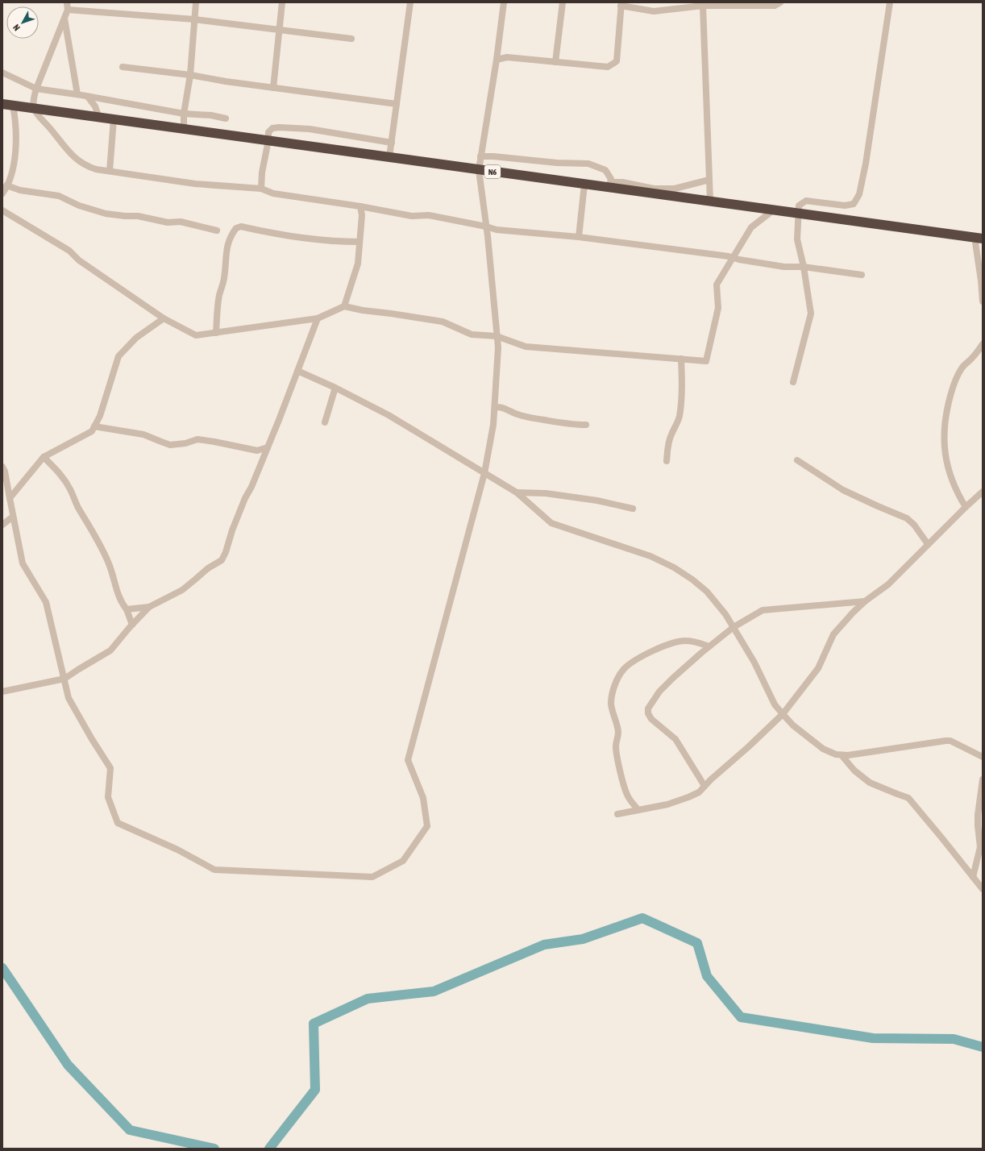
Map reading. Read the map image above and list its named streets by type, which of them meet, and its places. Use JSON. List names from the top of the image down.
{
  "streets": {
    "highway": ["N6"]
  },
  "north": "bottom left"
}
